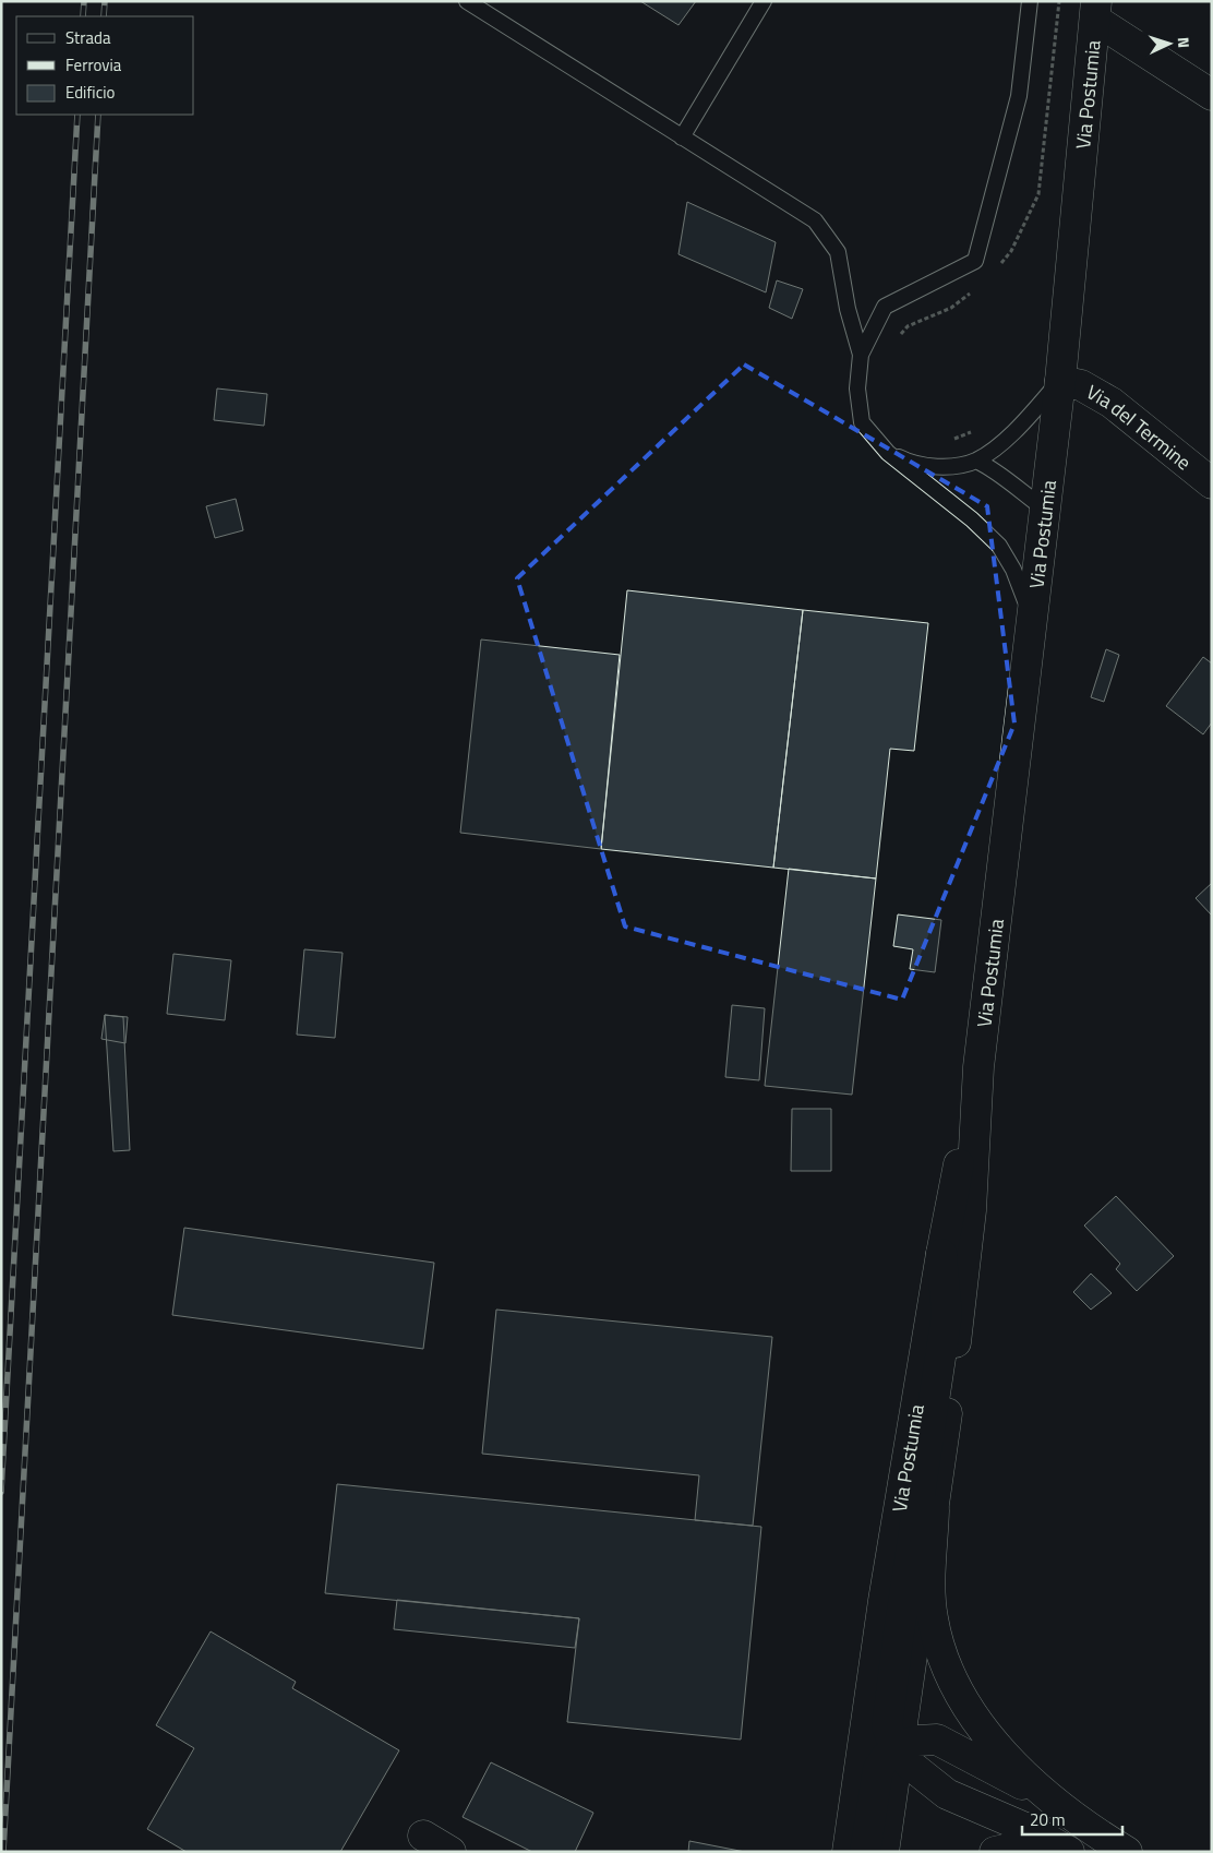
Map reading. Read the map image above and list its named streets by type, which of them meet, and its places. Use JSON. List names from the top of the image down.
{
  "streets": {
    "main road": ["Via Postumia", "Via del Termine"]
  },
  "crossings": [
    ["Via Postumia", "Via del Termine"]
  ],
  "legend": ["Strada", "Ferrovia", "Edificio"],
  "scale_bar": "20 m",
  "north": "right"
}
